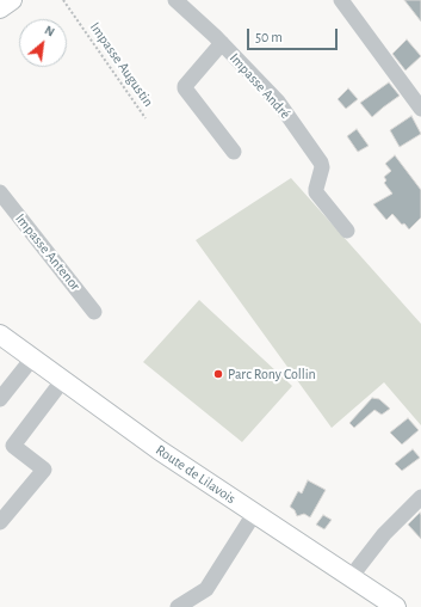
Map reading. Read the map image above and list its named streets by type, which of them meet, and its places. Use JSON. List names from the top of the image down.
{
  "streets": {
    "main road": ["Route de Lilavois"],
    "street": ["Impasse André", "Impasse Antenor"],
    "path": ["Impasse Augustin"]
  },
  "places": ["Parc Rony Collin"],
  "scale_bar": "50 m",
  "north": "top right"
}
